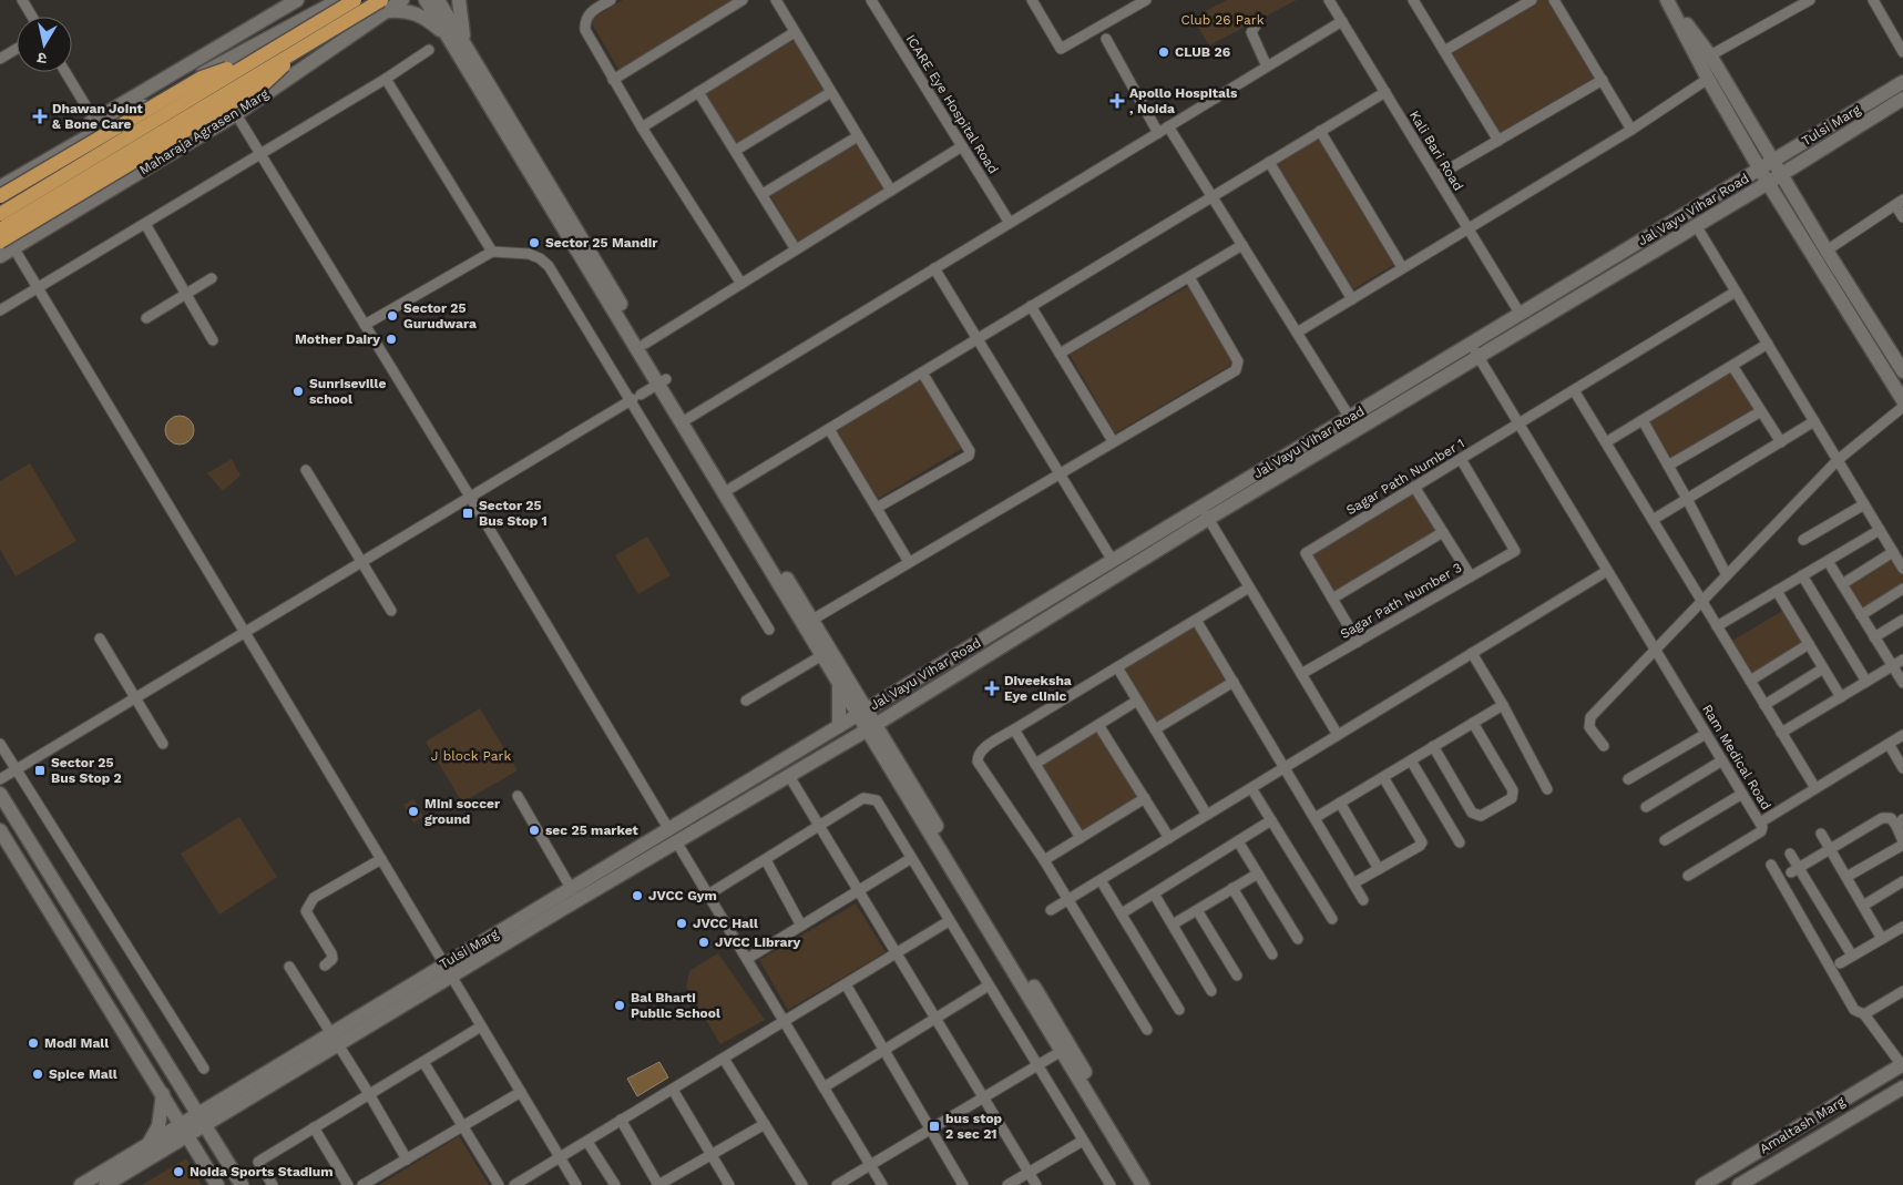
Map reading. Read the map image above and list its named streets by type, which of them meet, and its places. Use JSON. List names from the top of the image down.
{
  "streets": {
    "street": [
      "ICARE Eye Hospital Road",
      "Tulsi Marg",
      "Maharaja Agrasen Marg",
      "Kali Bari Road",
      "Jal Vayu Vihar Road",
      "Sagar Path Number 1",
      "Sagar Path Number 3",
      "Ram Medical Road",
      "Amaltash Marg"
    ]
  },
  "crossings": [
    ["Tulsi Marg", "Jal Vayu Vihar Road"],
    ["Kali Bari Road", "Jal Vayu Vihar Road"],
    ["Jal Vayu Vihar Road", "Ram Medical Road"],
    ["Sagar Path Number 1", "Sagar Path Number 3"],
    ["Sagar Path Number 1", "Ram Medical Road"]
  ],
  "parks": ["Club 26 Park", "J block Park"],
  "places": {
    "other": [
      "CLUB 26",
      "Sector 25 Mandir",
      "Sector 25 Gurudwara",
      "Mother Dairy",
      "Sunriseville school",
      "Mini soccer ground",
      "sec 25 market",
      "JVCC Gym",
      "JVCC Hall",
      "JVCC Library",
      "Bal Bharti Public School",
      "Modi Mall",
      "Spice Mall",
      "Noida Sports Stadium"
    ],
    "health": ["Apollo Hospitals , Noida", "Dhawan Joint & Bone Care", "Diveeksha Eye clinic"],
    "transit": ["Sector 25 Bus Stop 1", "Sector 25 Bus Stop 2", "bus stop 2 sec 21"]
  },
  "north": "bottom"
}
